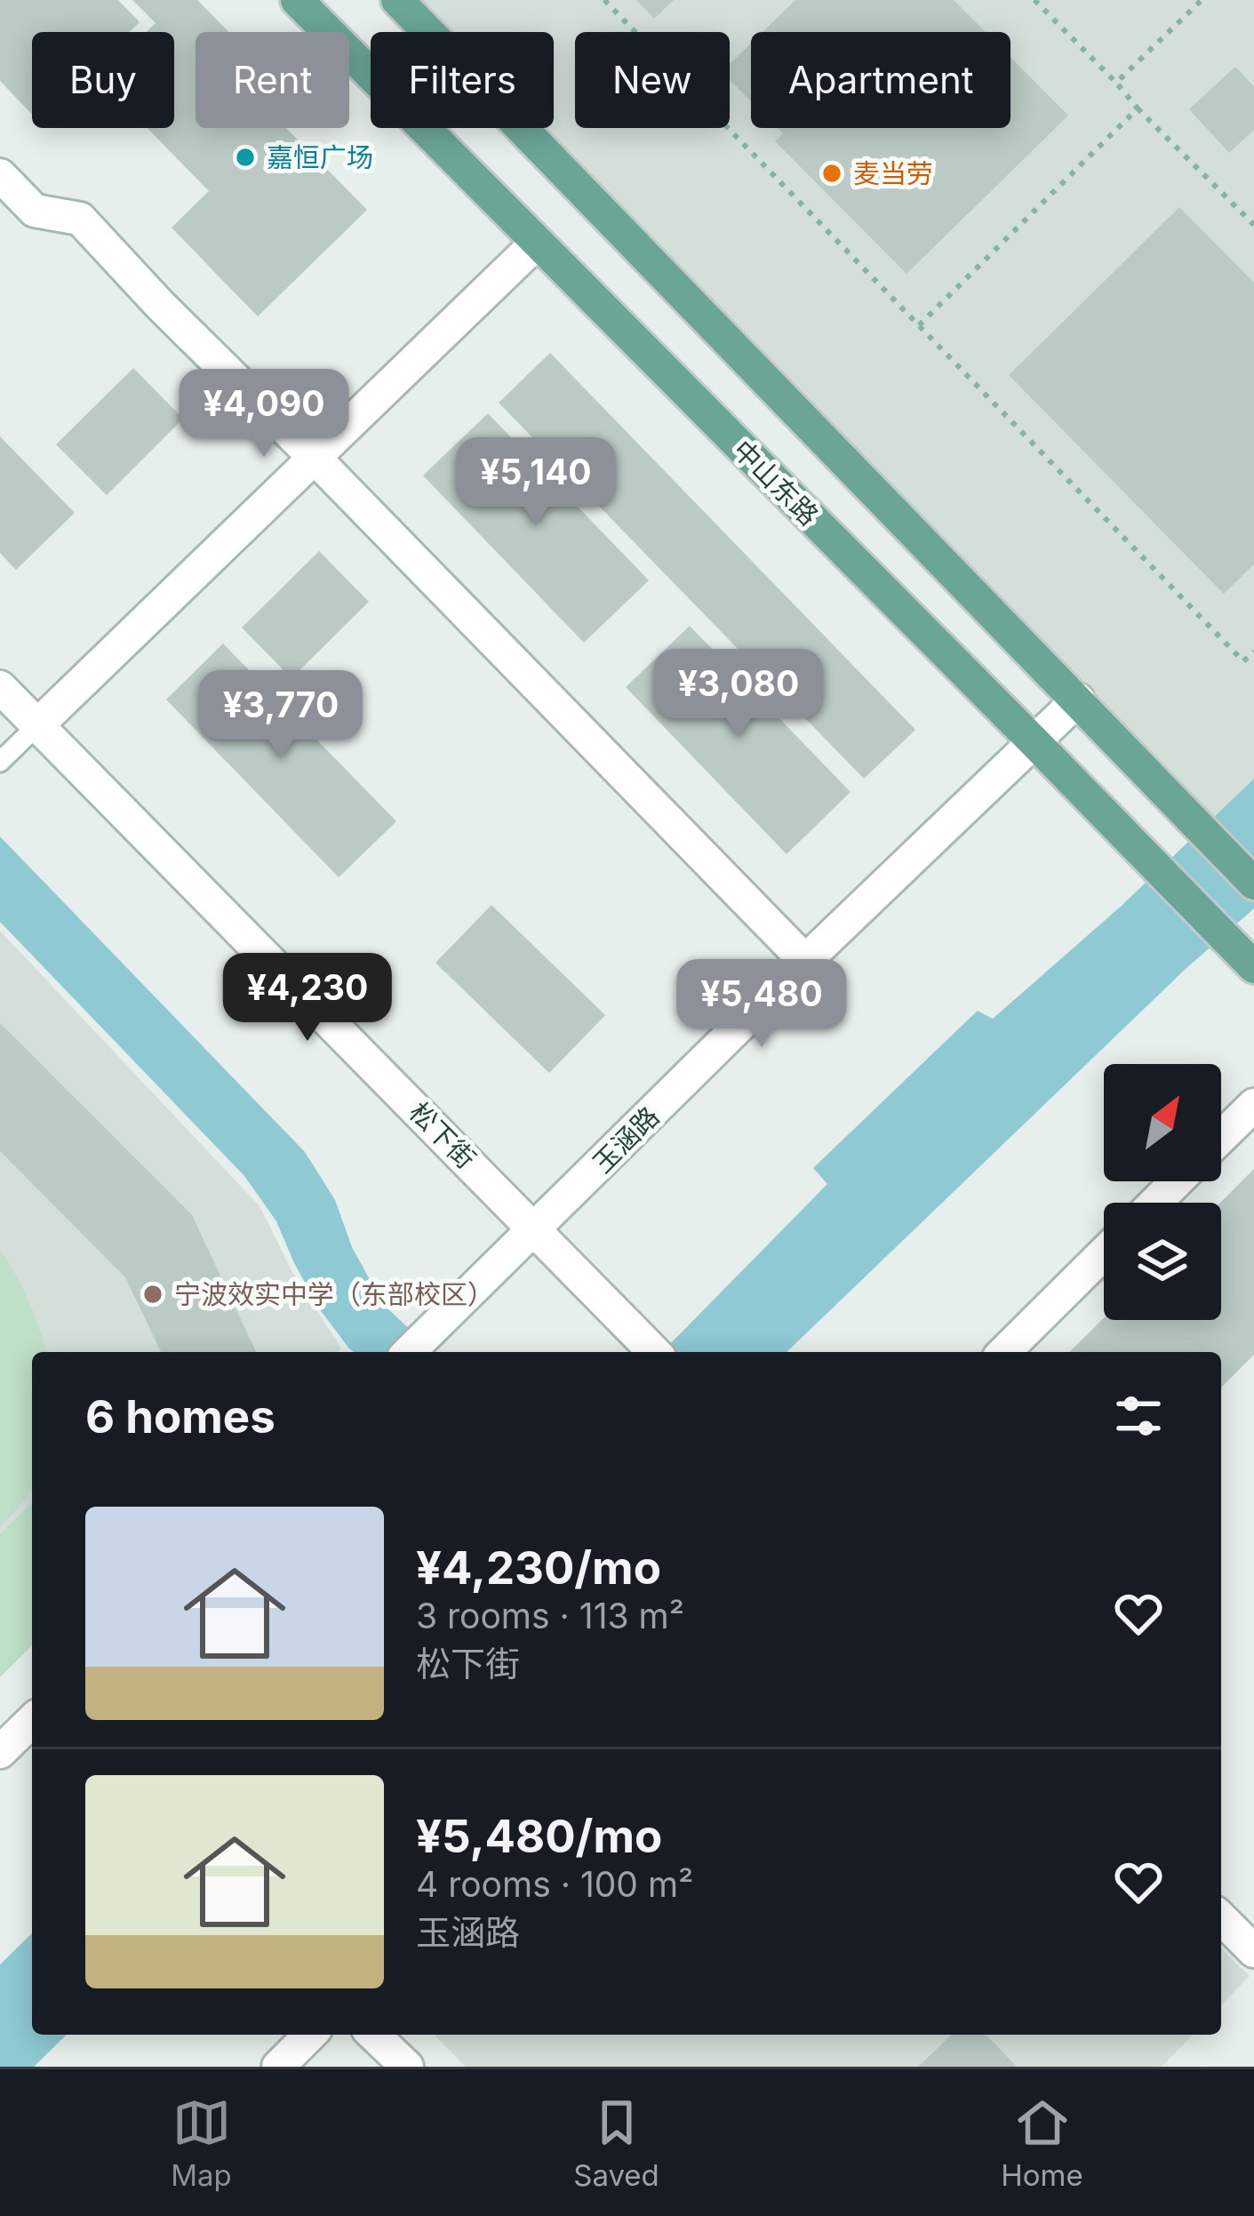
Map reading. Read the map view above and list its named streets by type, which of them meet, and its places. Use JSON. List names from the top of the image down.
{
  "streets": {
    "main road": ["中山东路"],
    "street": ["松下街", "玉涵路"]
  },
  "crossings": [
    ["中山东路", "玉涵路"],
    ["松下街", "玉涵路"]
  ],
  "places": ["嘉恒广场", "麦当劳", "宁波效实中学（东部校区）"],
  "north": "top right",
  "page": {
    "chip": [
      "Buy",
      "Rent",
      "Filters",
      "New",
      "Apartment"
    ],
    "price": [
      "¥4,090",
      "¥5,140",
      "¥3,080",
      "¥3,770",
      "¥4,230",
      "¥5,480"
    ],
    "heading": "6 homes",
    "list": [
      {
        "name": "¥4,230/mo",
        "note": "3 rooms · 113 m² · 松下街"
      },
      {
        "name": "¥5,480/mo",
        "note": "4 rooms · 100 m² · 玉涵路"
      }
    ],
    "tabs": ["Map", "Saved", "Home"]
  }
}
